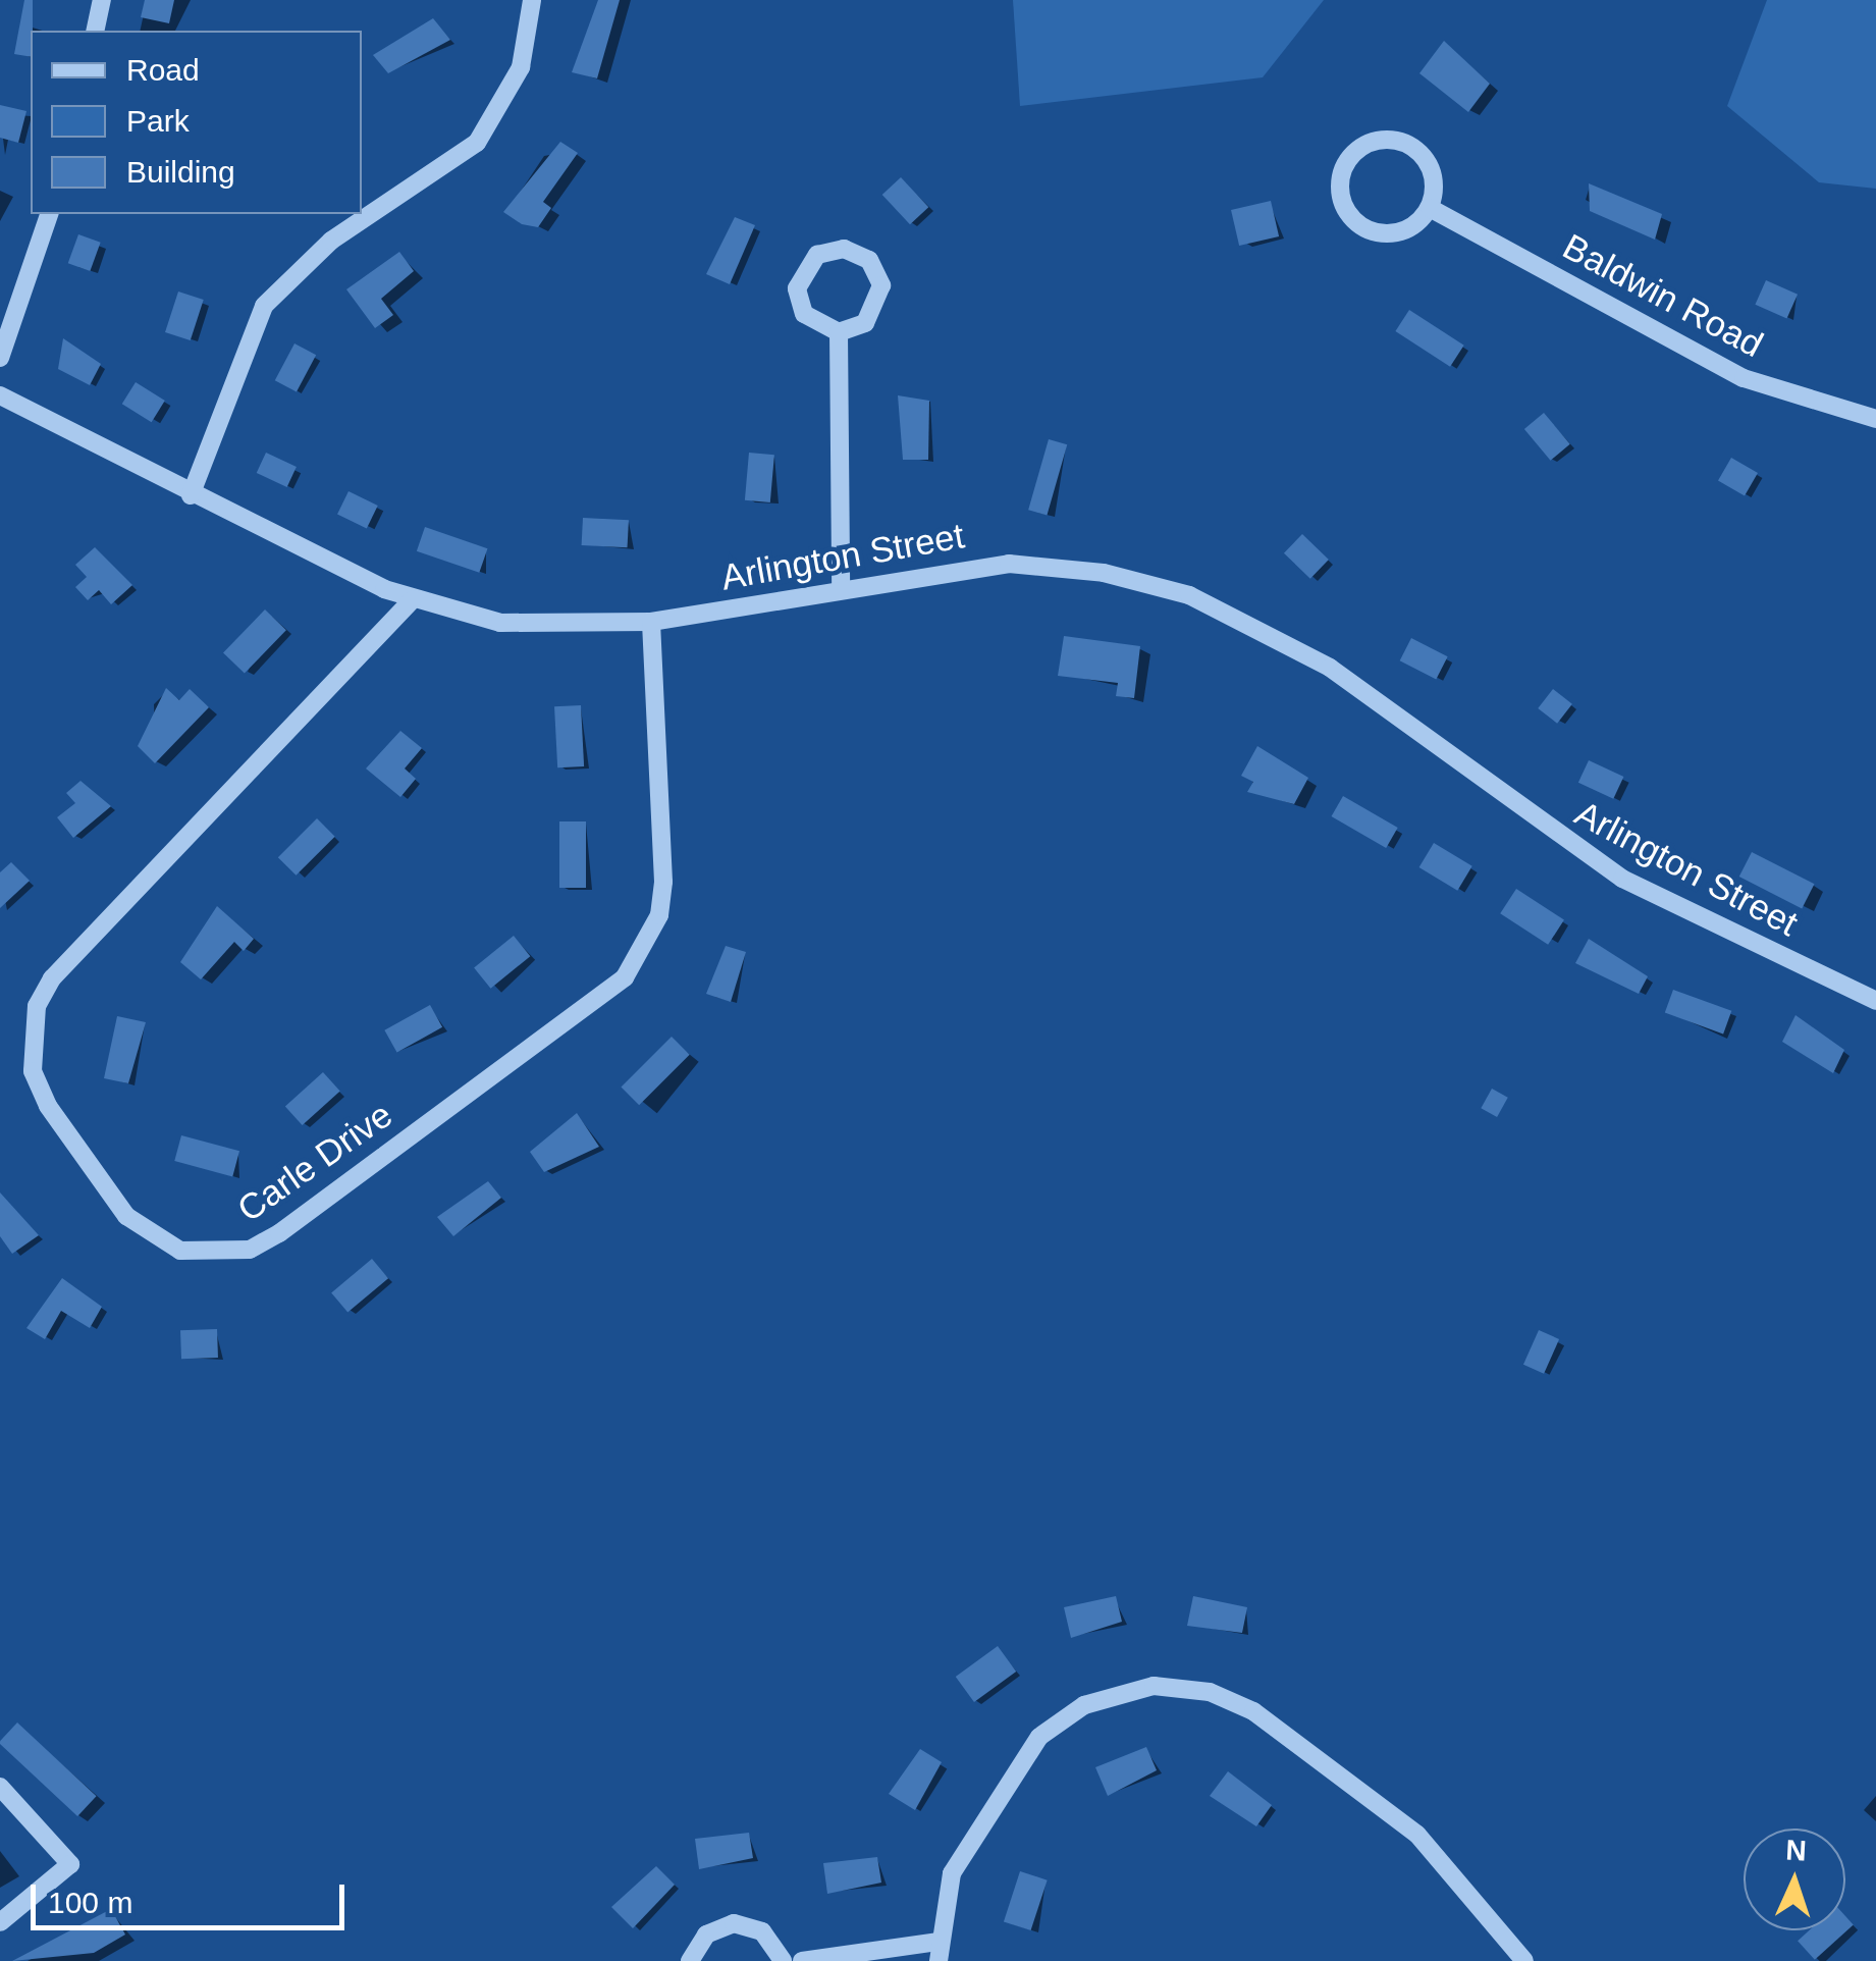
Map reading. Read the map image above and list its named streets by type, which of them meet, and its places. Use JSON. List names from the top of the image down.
{
  "streets": {
    "street": ["Baldwin Road", "Arlington Street", "Carle Drive"]
  },
  "crossings": [
    ["Arlington Street", "Carle Drive"]
  ],
  "legend": ["Road", "Park", "Building"],
  "scale_bar": "100 m",
  "north": "top"
}
